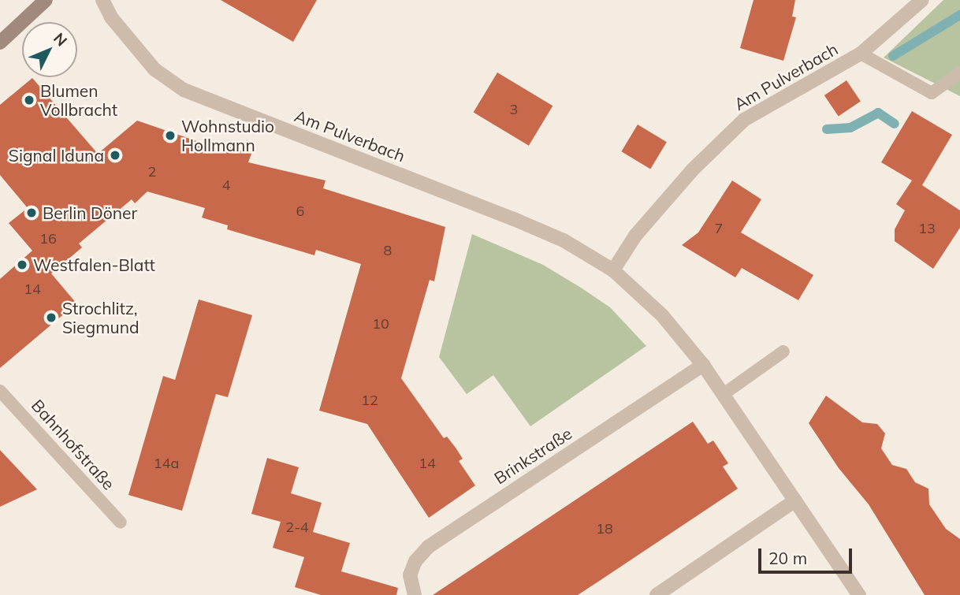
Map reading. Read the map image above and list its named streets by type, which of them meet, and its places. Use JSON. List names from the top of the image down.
{
  "streets": {
    "street": ["Am Pulverbach", "Brinkstraße"],
    "lane": ["Bahnhofstraße"]
  },
  "crossings": [
    ["Am Pulverbach", "Brinkstraße"]
  ],
  "places": [
    "Blumen Vollbracht",
    "Wohnstudio Hollmann",
    "Signal Iduna",
    "Berlin Döner",
    "Westfalen-Blatt",
    "Strochlitz, Siegmund"
  ],
  "house_numbers": [
    "3",
    "2",
    "4",
    "6",
    "7",
    "13",
    "16",
    "8",
    "14",
    "10",
    "12",
    "14a",
    "14",
    "2-4",
    "18"
  ],
  "scale_bar": "20 m",
  "north": "top right"
}
